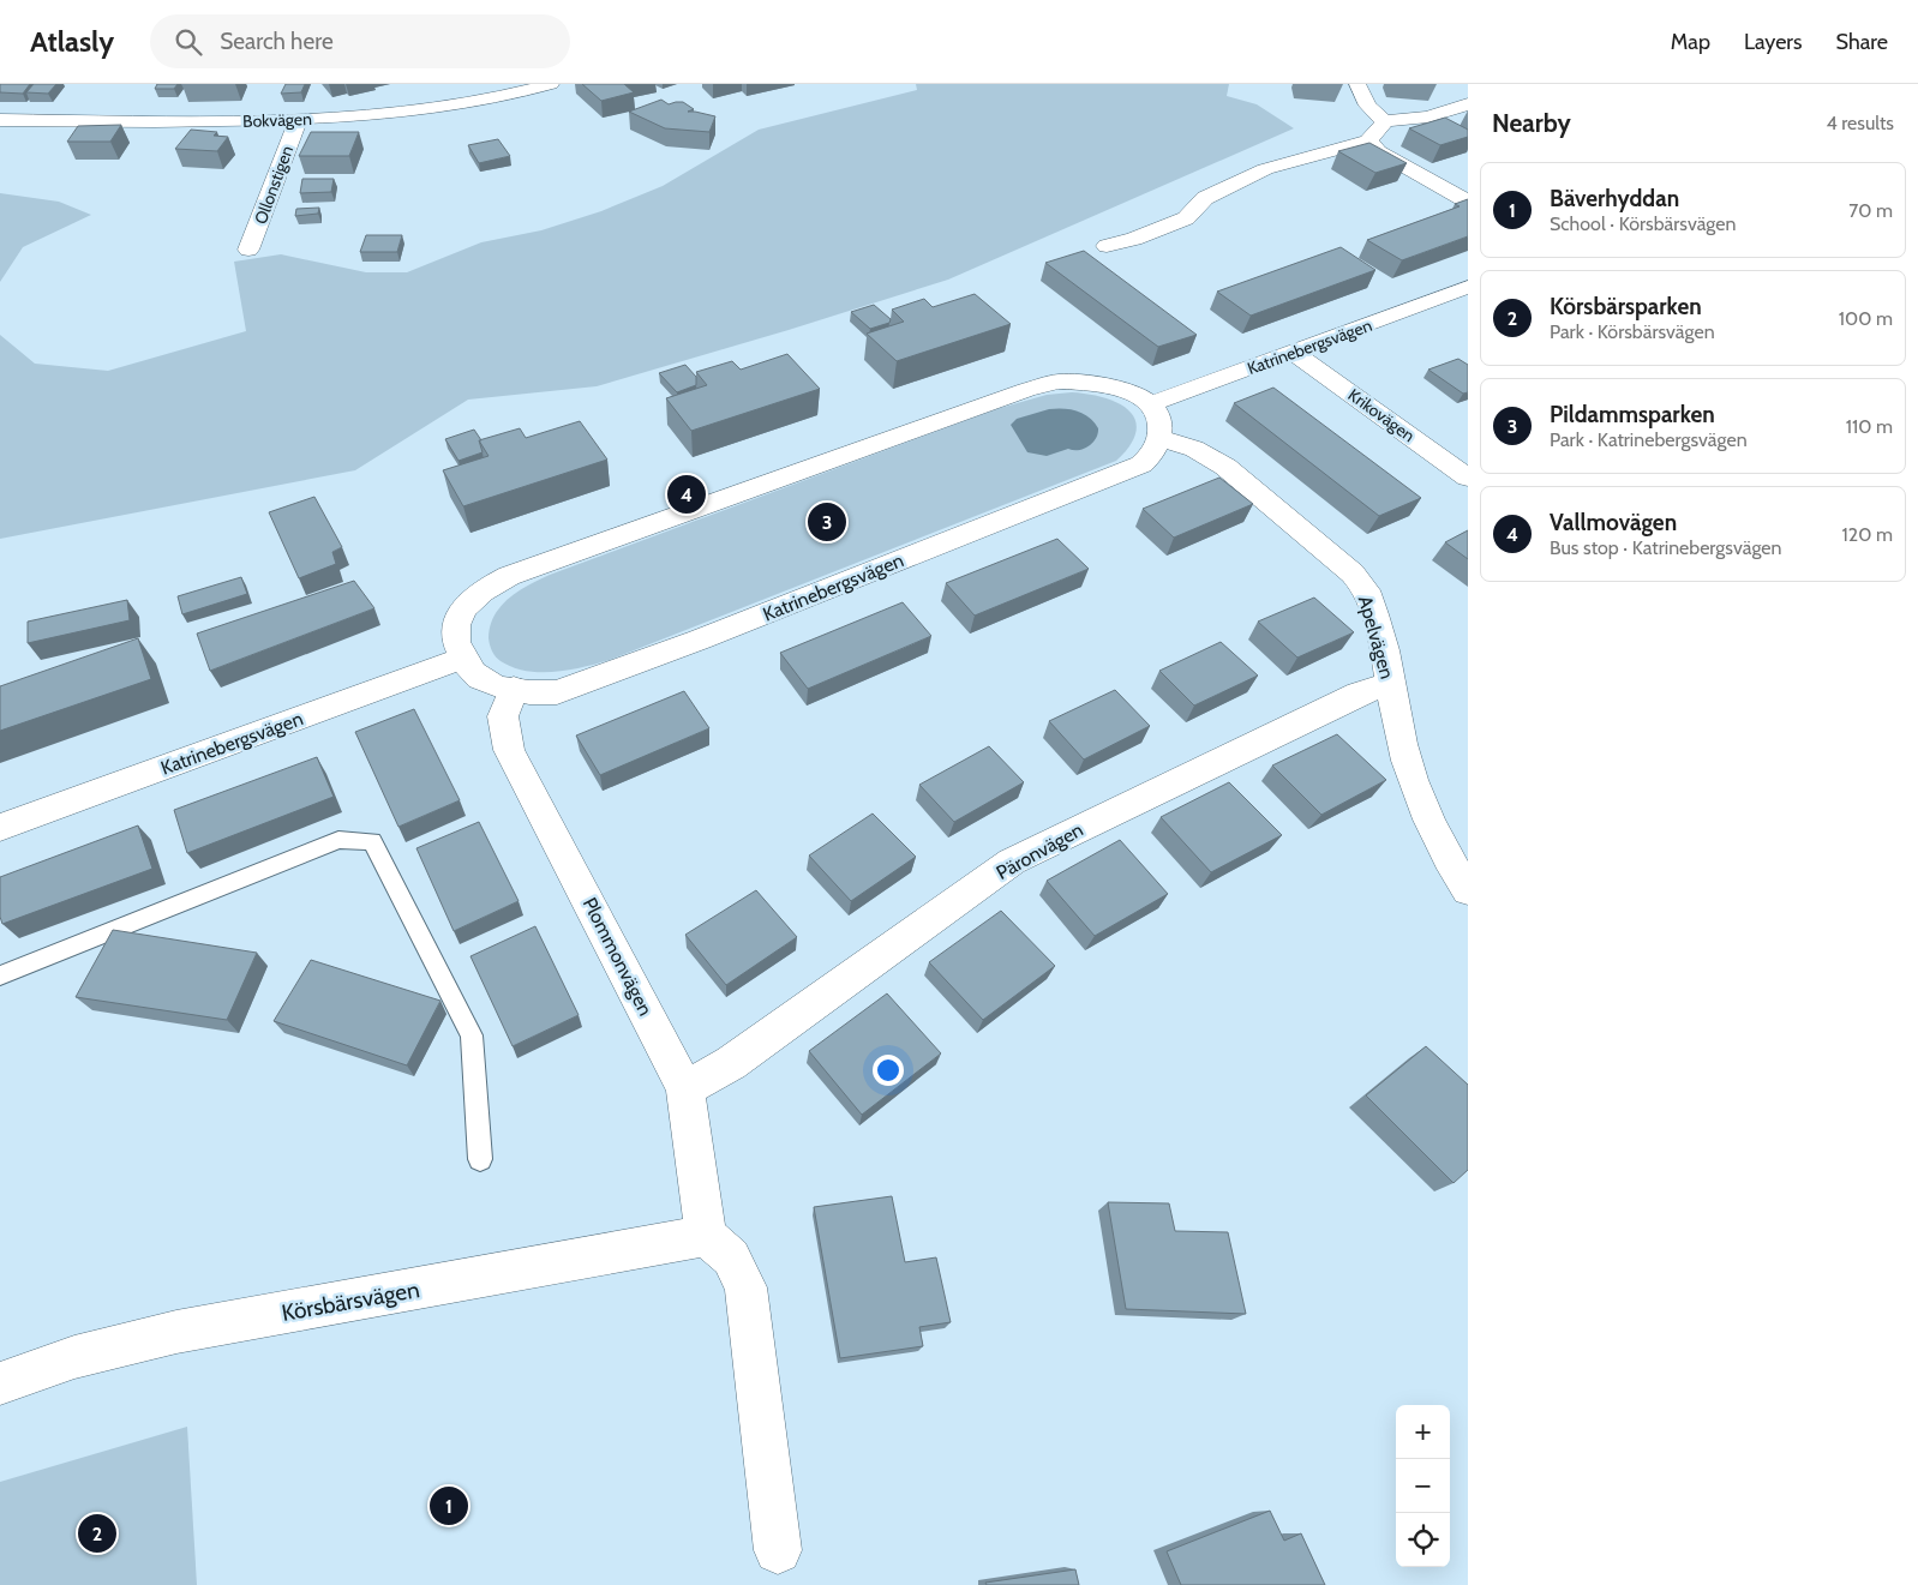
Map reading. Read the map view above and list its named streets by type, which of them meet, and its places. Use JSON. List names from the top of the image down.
{
  "streets": {
    "street": [
      "Bokvägen",
      "Ollonstigen",
      "Katrinebergsvägen",
      "Krikovägen",
      "Apelvägen",
      "Päronvägen",
      "Plommonvägen",
      "Körsbärsvägen"
    ]
  },
  "crossings": [
    ["Bokvägen", "Ollonstigen"],
    ["Katrinebergsvägen", "Krikovägen"],
    ["Katrinebergsvägen", "Apelvägen"],
    ["Katrinebergsvägen", "Plommonvägen"],
    ["Apelvägen", "Päronvägen"],
    ["Päronvägen", "Plommonvägen"],
    ["Plommonvägen", "Körsbärsvägen"]
  ],
  "page": {
    "header": "Atlasly",
    "search": "Search here",
    "nav": ["Map", "Layers", "Share"],
    "heading": ["Nearby", "4 results"],
    "list": [
      {
        "mark": "1",
        "name": "Bäverhyddan",
        "note": "School · Körsbärsvägen",
        "value": "70 m"
      },
      {
        "mark": "2",
        "name": "Körsbärsparken",
        "note": "Park · Körsbärsvägen",
        "value": "100 m"
      },
      {
        "mark": "3",
        "name": "Pildammsparken",
        "note": "Park · Katrinebergsvägen",
        "value": "110 m"
      },
      {
        "mark": "4",
        "name": "Vallmovägen",
        "note": "Bus stop · Katrinebergsvägen",
        "value": "120 m"
      }
    ],
    "pins": [
      "4",
      "3",
      "1",
      "2"
    ],
    "map_buttons": ["+", "−"]
  }
}
